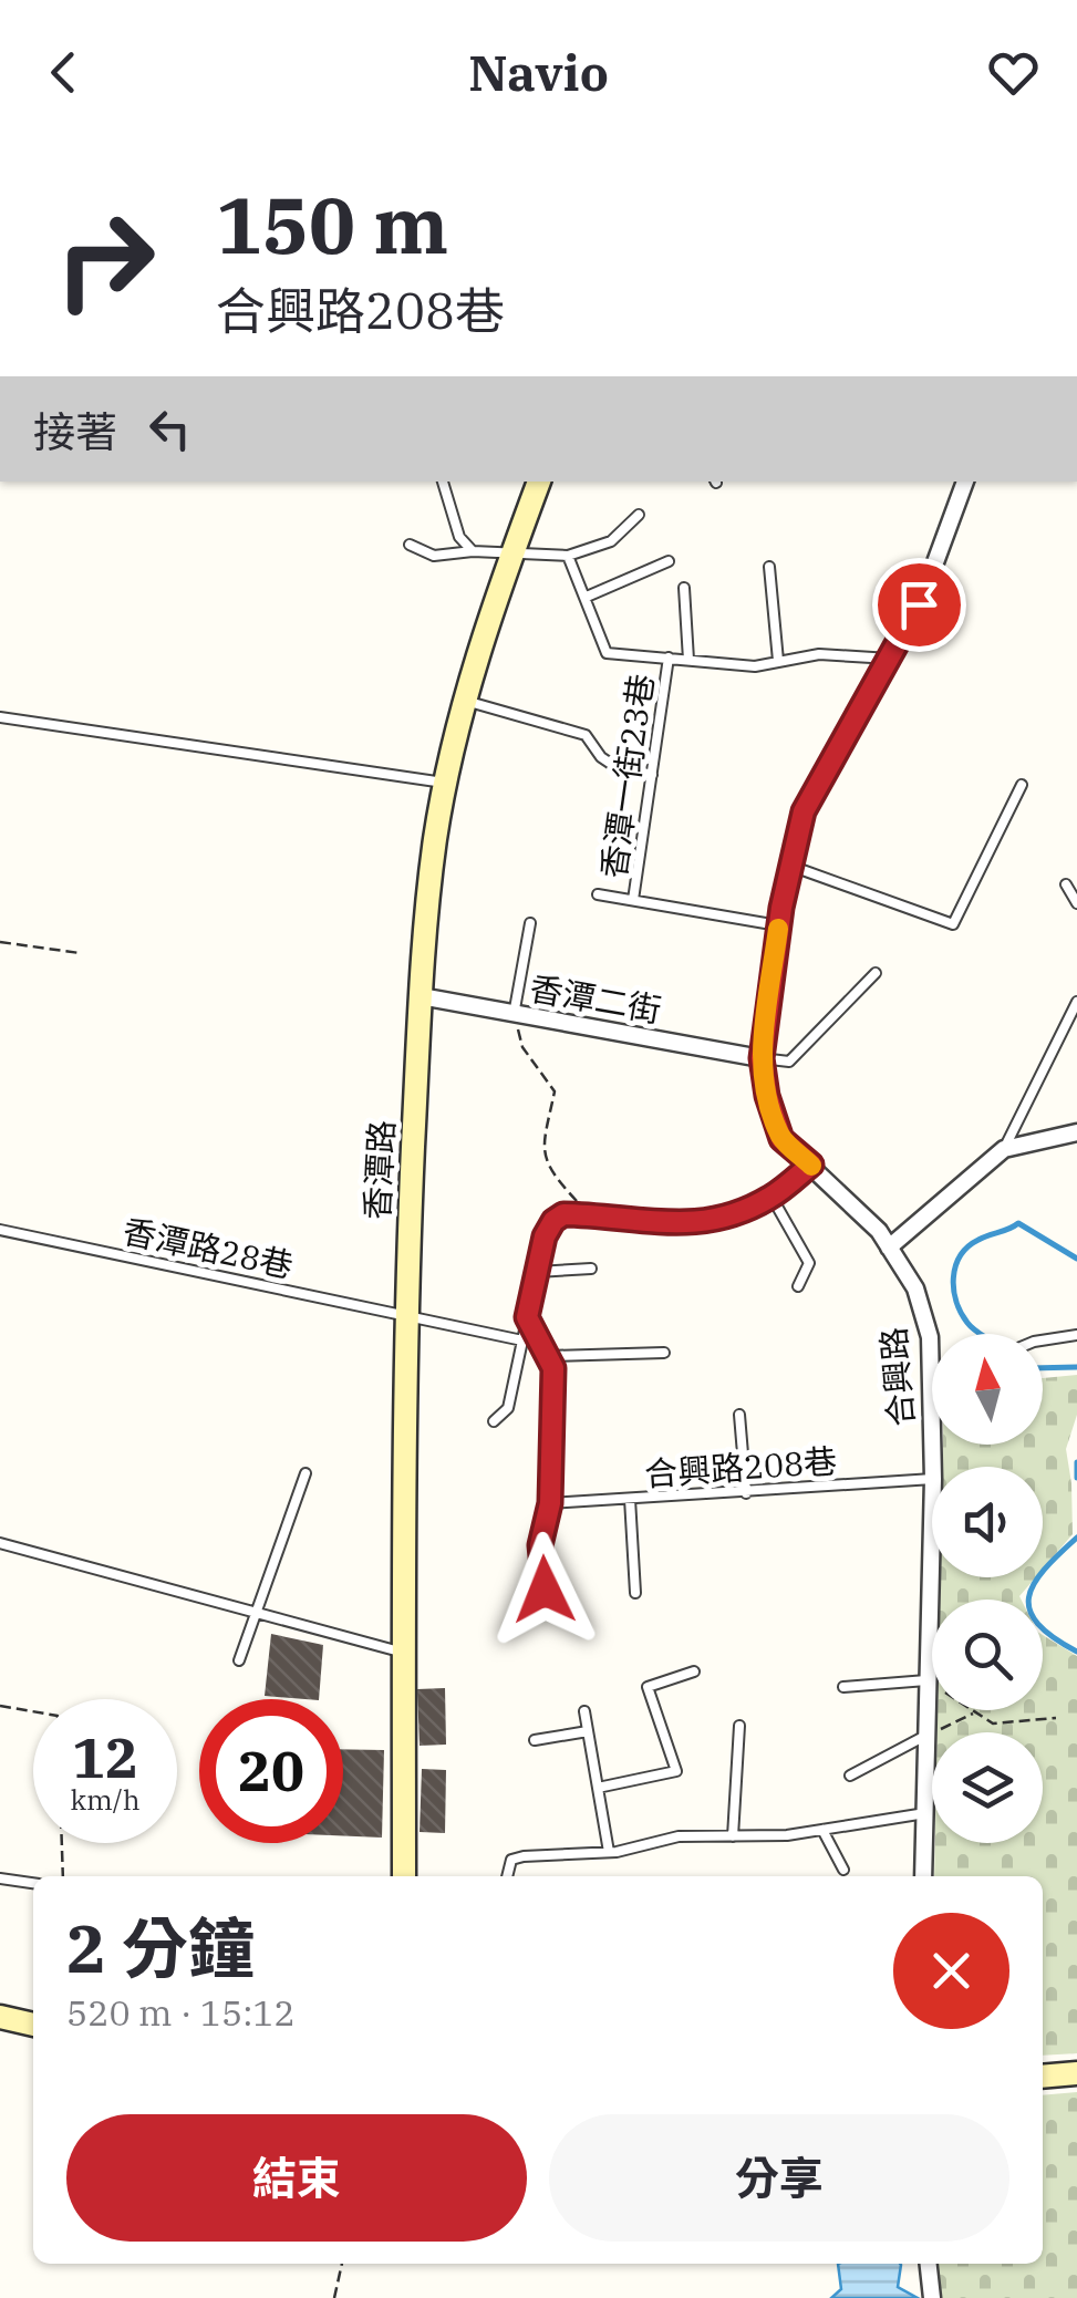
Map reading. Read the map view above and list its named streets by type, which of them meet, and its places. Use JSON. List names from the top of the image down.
{
  "streets": {
    "street": ["香潭二街", "香潭路", "合興路"],
    "lane": ["香潭一街23巷", "香潭路28巷", "合興路208巷"]
  },
  "crossings": [
    ["香潭二街", "香潭路"],
    ["香潭二街", "合興路"],
    ["香潭路", "香潭路28巷"]
  ],
  "north": "top",
  "page": {
    "header": "Navio",
    "turn": ["150 m", "合興路208巷"],
    "then": "接著",
    "speed": "12 km/h",
    "limit": "20",
    "heading": ["2 分鐘", "520 m · 15:12"],
    "buttons": ["結束", "分享"]
  }
}
